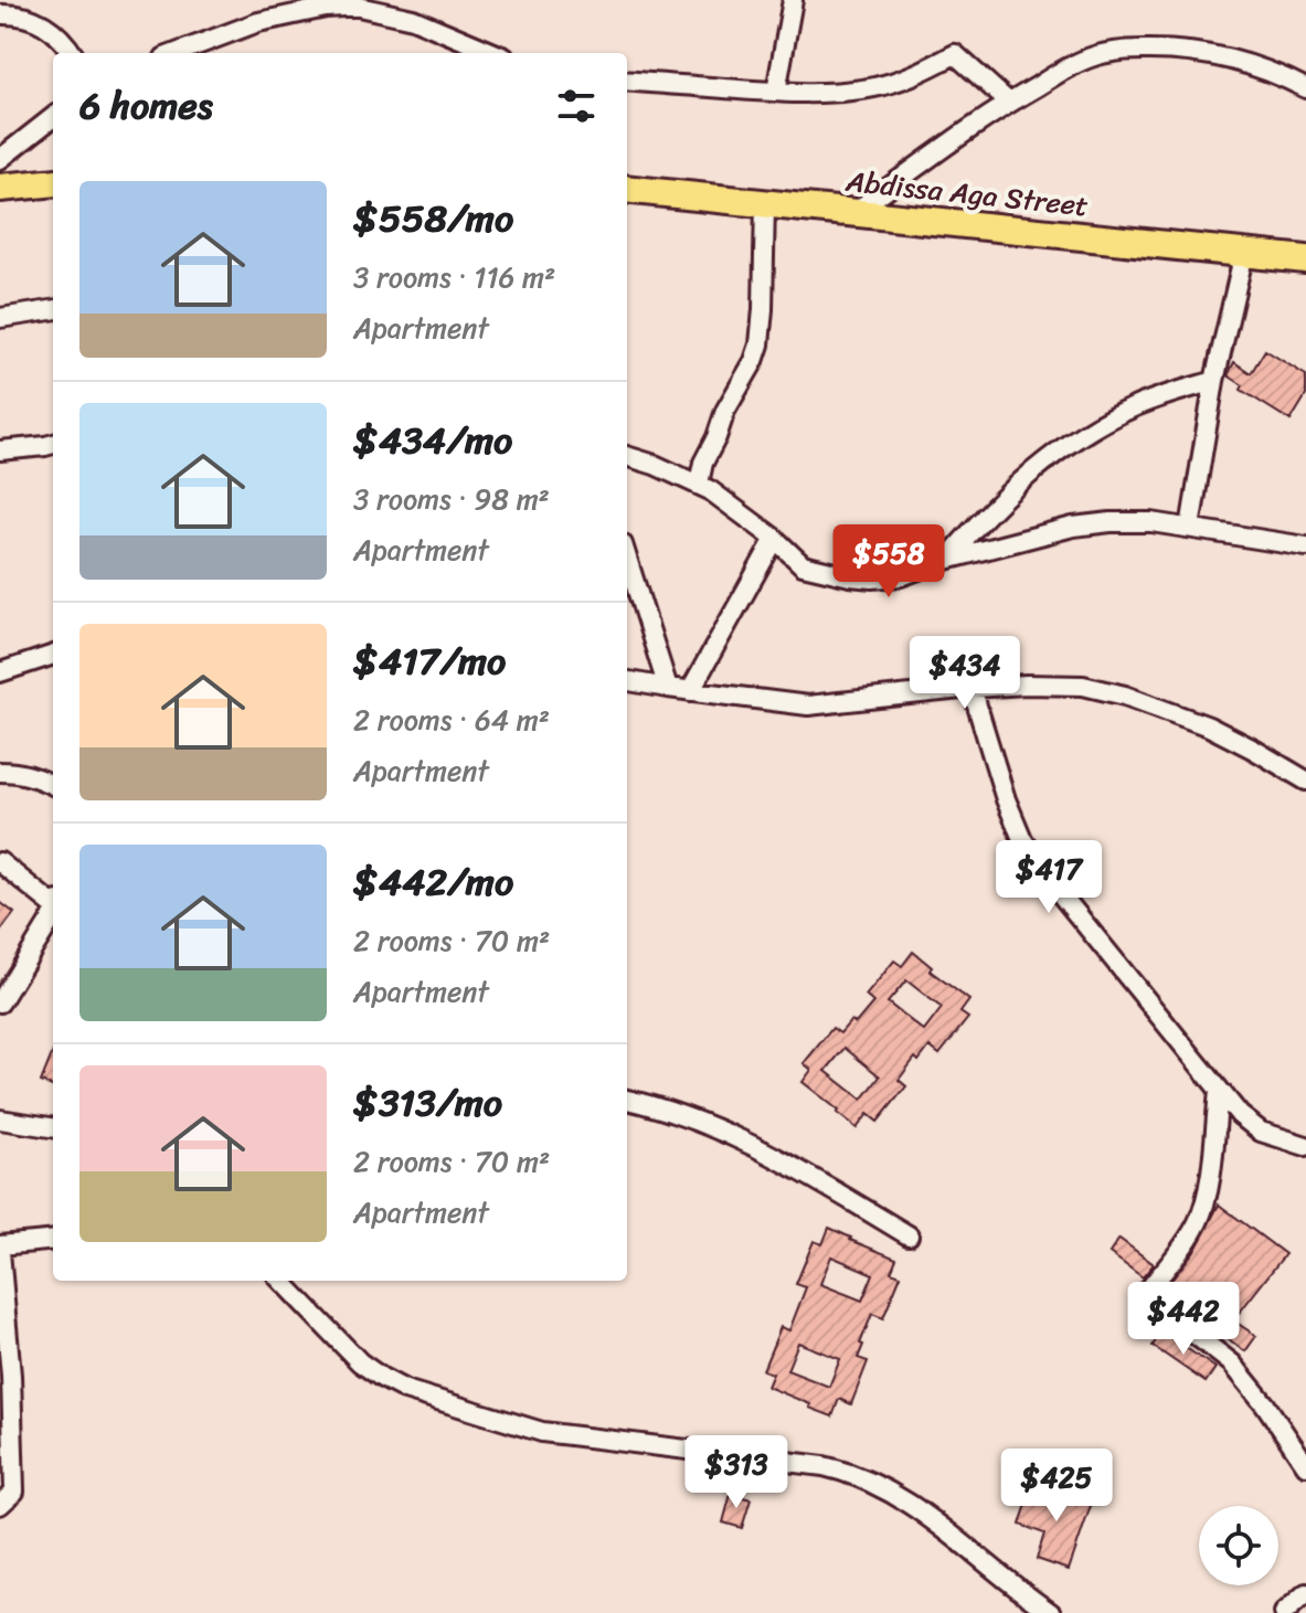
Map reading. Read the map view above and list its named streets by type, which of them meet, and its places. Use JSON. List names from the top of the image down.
{
  "streets": {
    "highway": ["Abdissa Aga Street"]
  },
  "page": {
    "heading": "6 homes",
    "list": [
      {
        "name": "$558/mo",
        "note": "3 rooms · 116 m² · Apartment"
      },
      {
        "name": "$434/mo",
        "note": "3 rooms · 98 m² · Apartment"
      },
      {
        "name": "$417/mo",
        "note": "2 rooms · 64 m² · Apartment"
      },
      {
        "name": "$442/mo",
        "note": "2 rooms · 70 m² · Apartment"
      },
      {
        "name": "$313/mo",
        "note": "2 rooms · 70 m² · Apartment"
      }
    ],
    "price": [
      "$558",
      "$434",
      "$417",
      "$442",
      "$313",
      "$425"
    ]
  }
}
